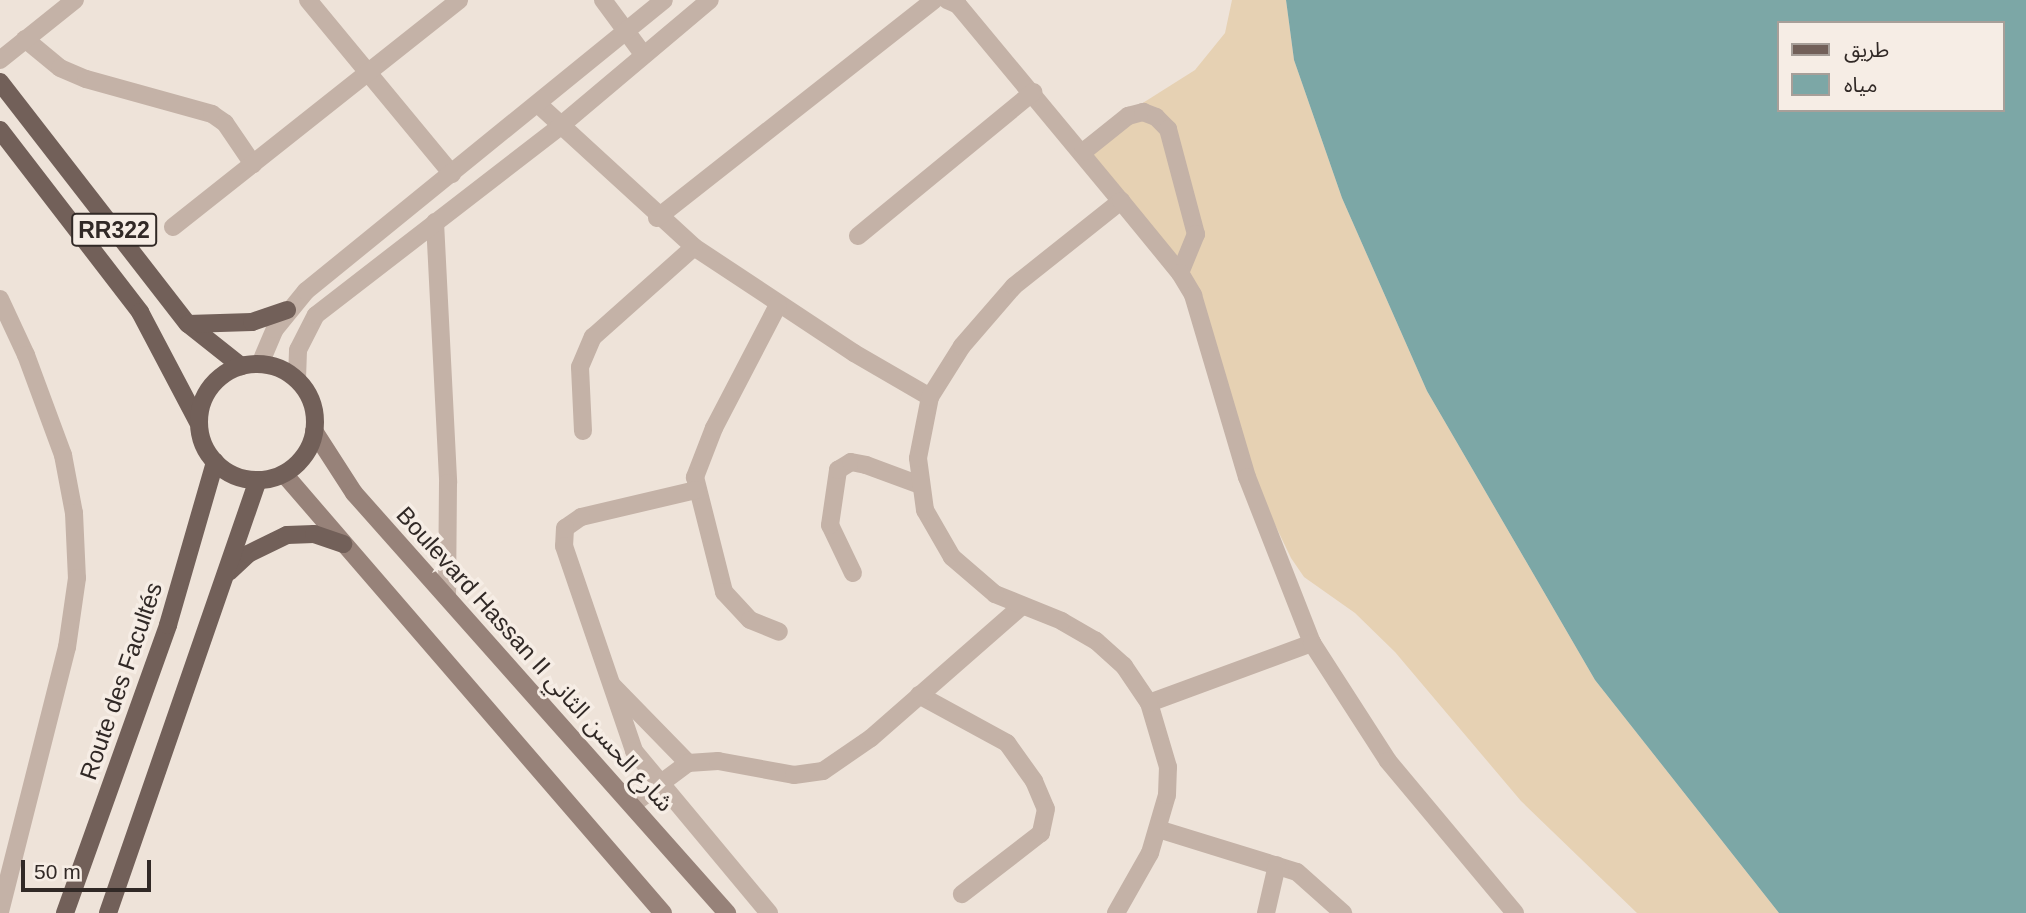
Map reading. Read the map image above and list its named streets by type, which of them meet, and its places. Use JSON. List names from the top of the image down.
{
  "streets": {
    "main road": ["RR322", "Boulevard Hassan II شارع الحسن الثاني", "Route des Facultés"]
  },
  "crossings": [
    ["RR322", "Boulevard Hassan II شارع الحسن الثاني"],
    ["RR322", "Route des Facultés"],
    ["Boulevard Hassan II شارع الحسن الثاني", "Route des Facultés"]
  ],
  "legend": ["طريق", "مياه"],
  "scale_bar": "50 m"
}
